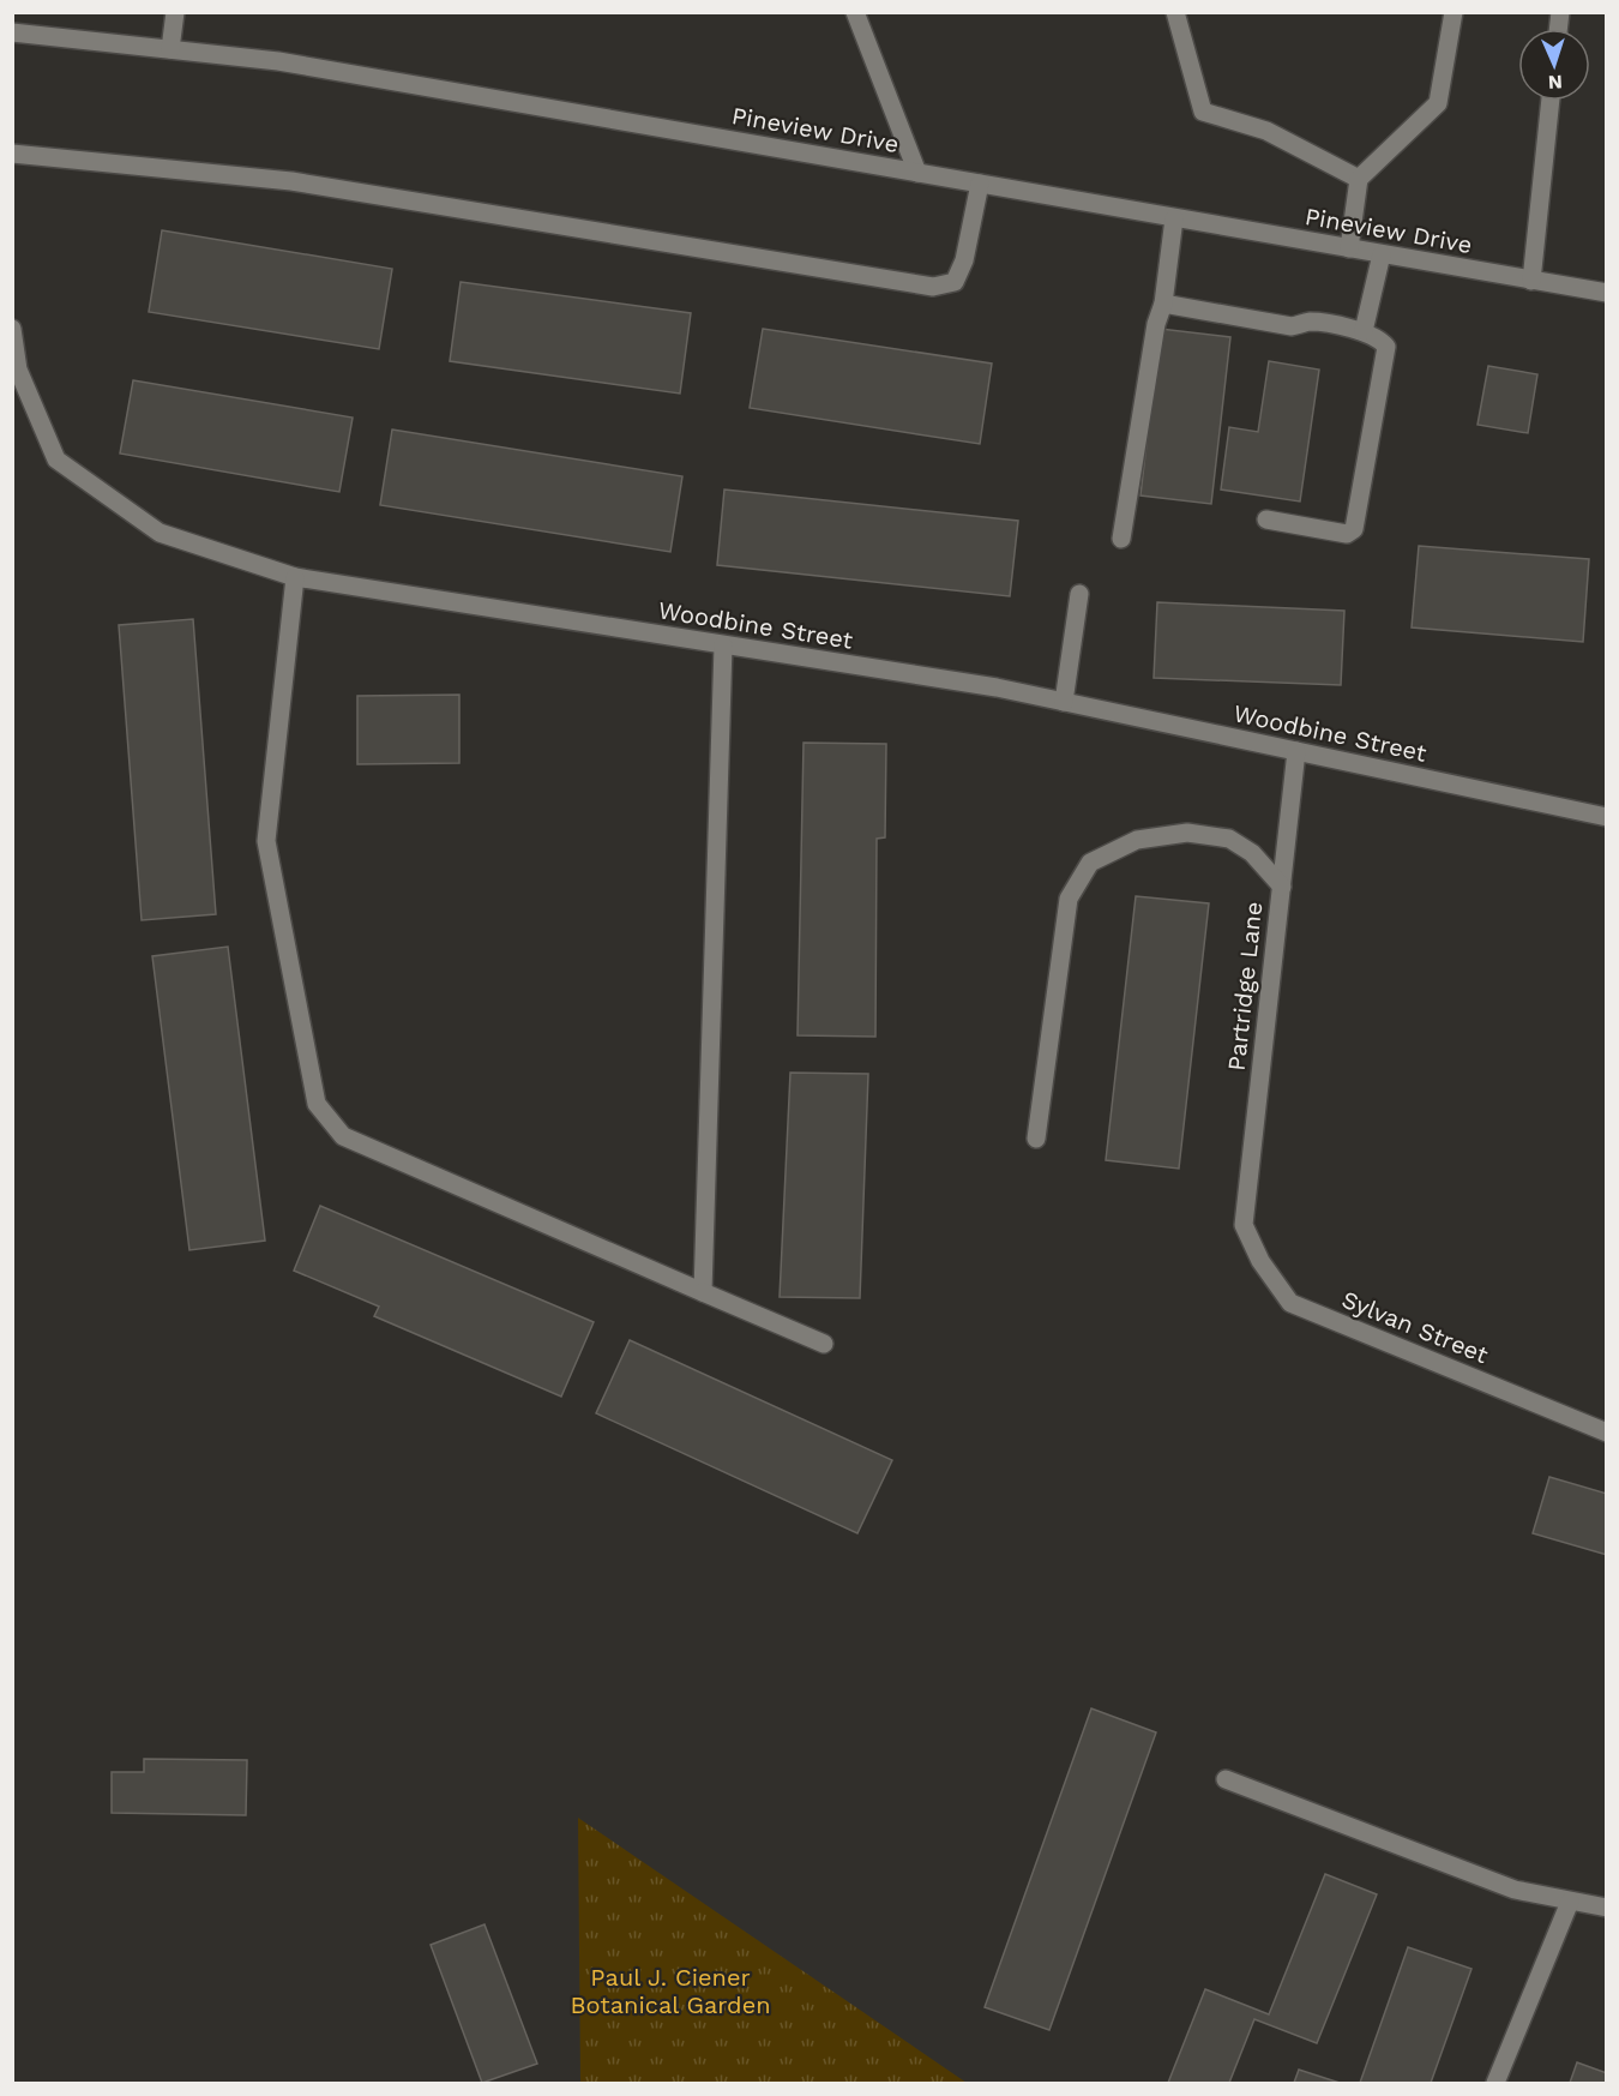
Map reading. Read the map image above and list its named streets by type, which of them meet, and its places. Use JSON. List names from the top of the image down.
{
  "streets": {
    "street": [
      "Pineview Drive",
      "Woodbine Street",
      "Partridge Lane",
      "Sylvan Street"
    ]
  },
  "crossings": [
    ["Woodbine Street", "Partridge Lane"],
    ["Partridge Lane", "Sylvan Street"]
  ],
  "parks": ["Paul J. Ciener Botanical Garden"],
  "north": "bottom"
}
